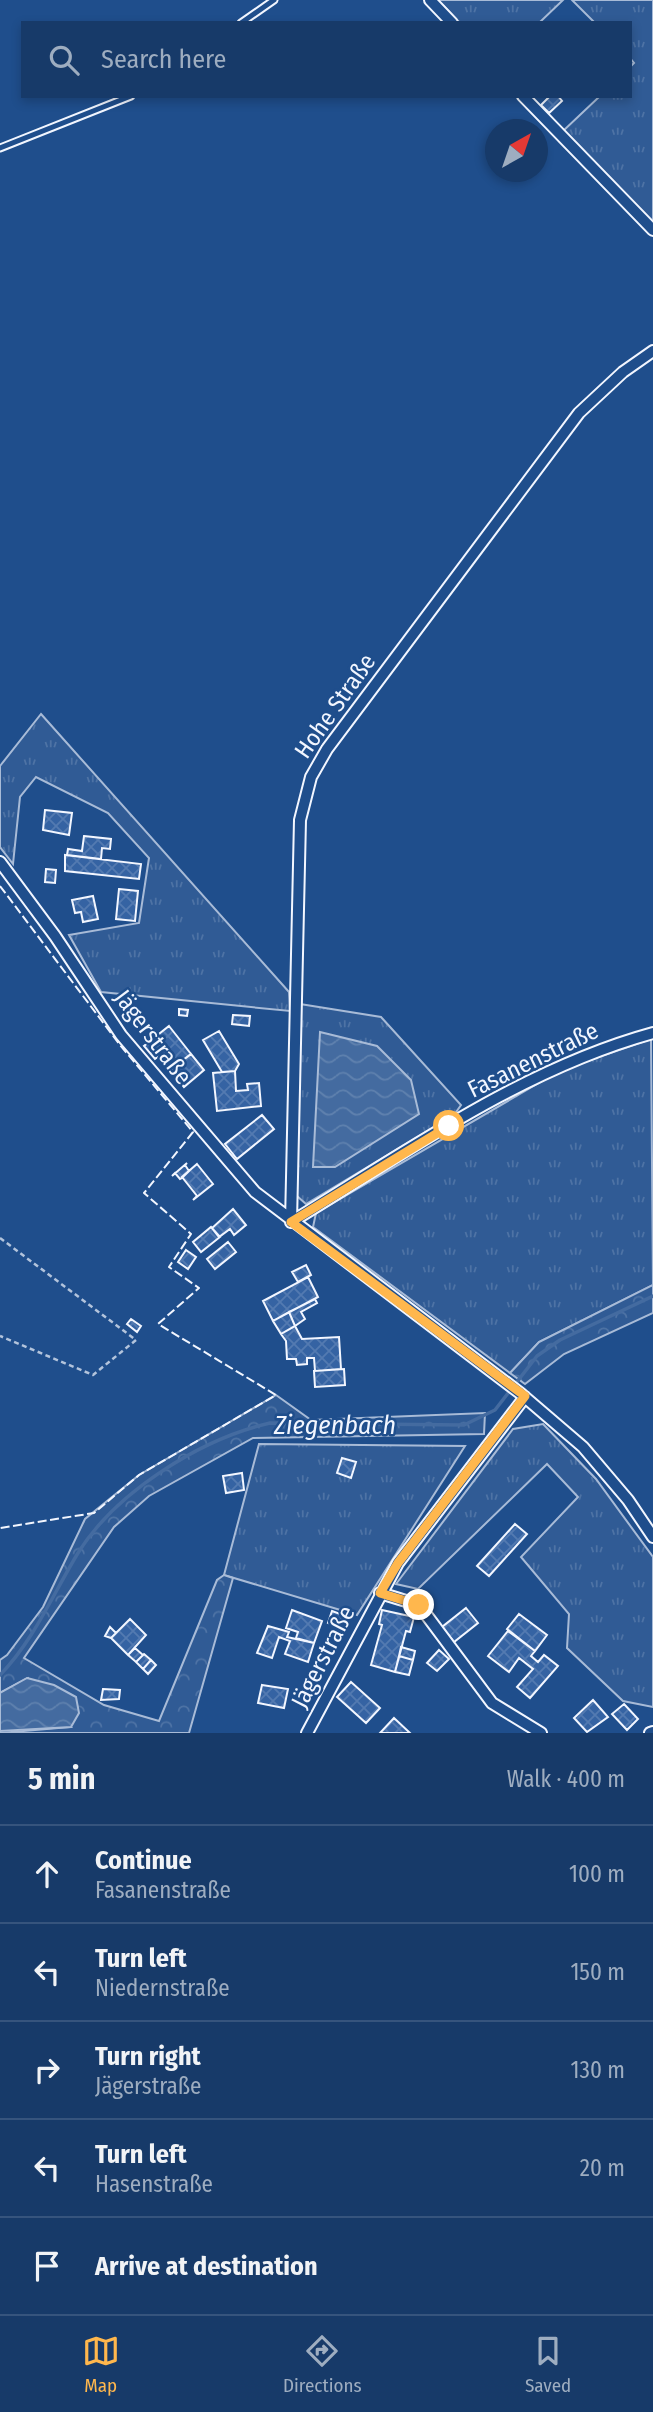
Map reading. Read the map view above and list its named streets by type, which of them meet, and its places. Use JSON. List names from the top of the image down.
{
  "streets": {
    "street": ["Hohe Straße", "Jägerstraße", "Fasanenstraße"]
  },
  "crossings": [
    ["Hohe Straße", "Jägerstraße"],
    ["Hohe Straße", "Fasanenstraße"],
    ["Jägerstraße", "Fasanenstraße"]
  ],
  "water": ["Ziegenbach"],
  "north": "top right",
  "page": {
    "search": "Search here",
    "heading": ["5 min", "Walk · 400 m"],
    "list": [
      ["Continue", "Fasanenstraße", "100 m"],
      ["Turn left", "Niedernstraße", "150 m"],
      ["Turn right", "Jägerstraße", "130 m"],
      ["Turn left", "Hasenstraße", "20 m"],
      "Arrive at destination"
    ],
    "nav": ["Map", "Directions", "Saved"]
  }
}
